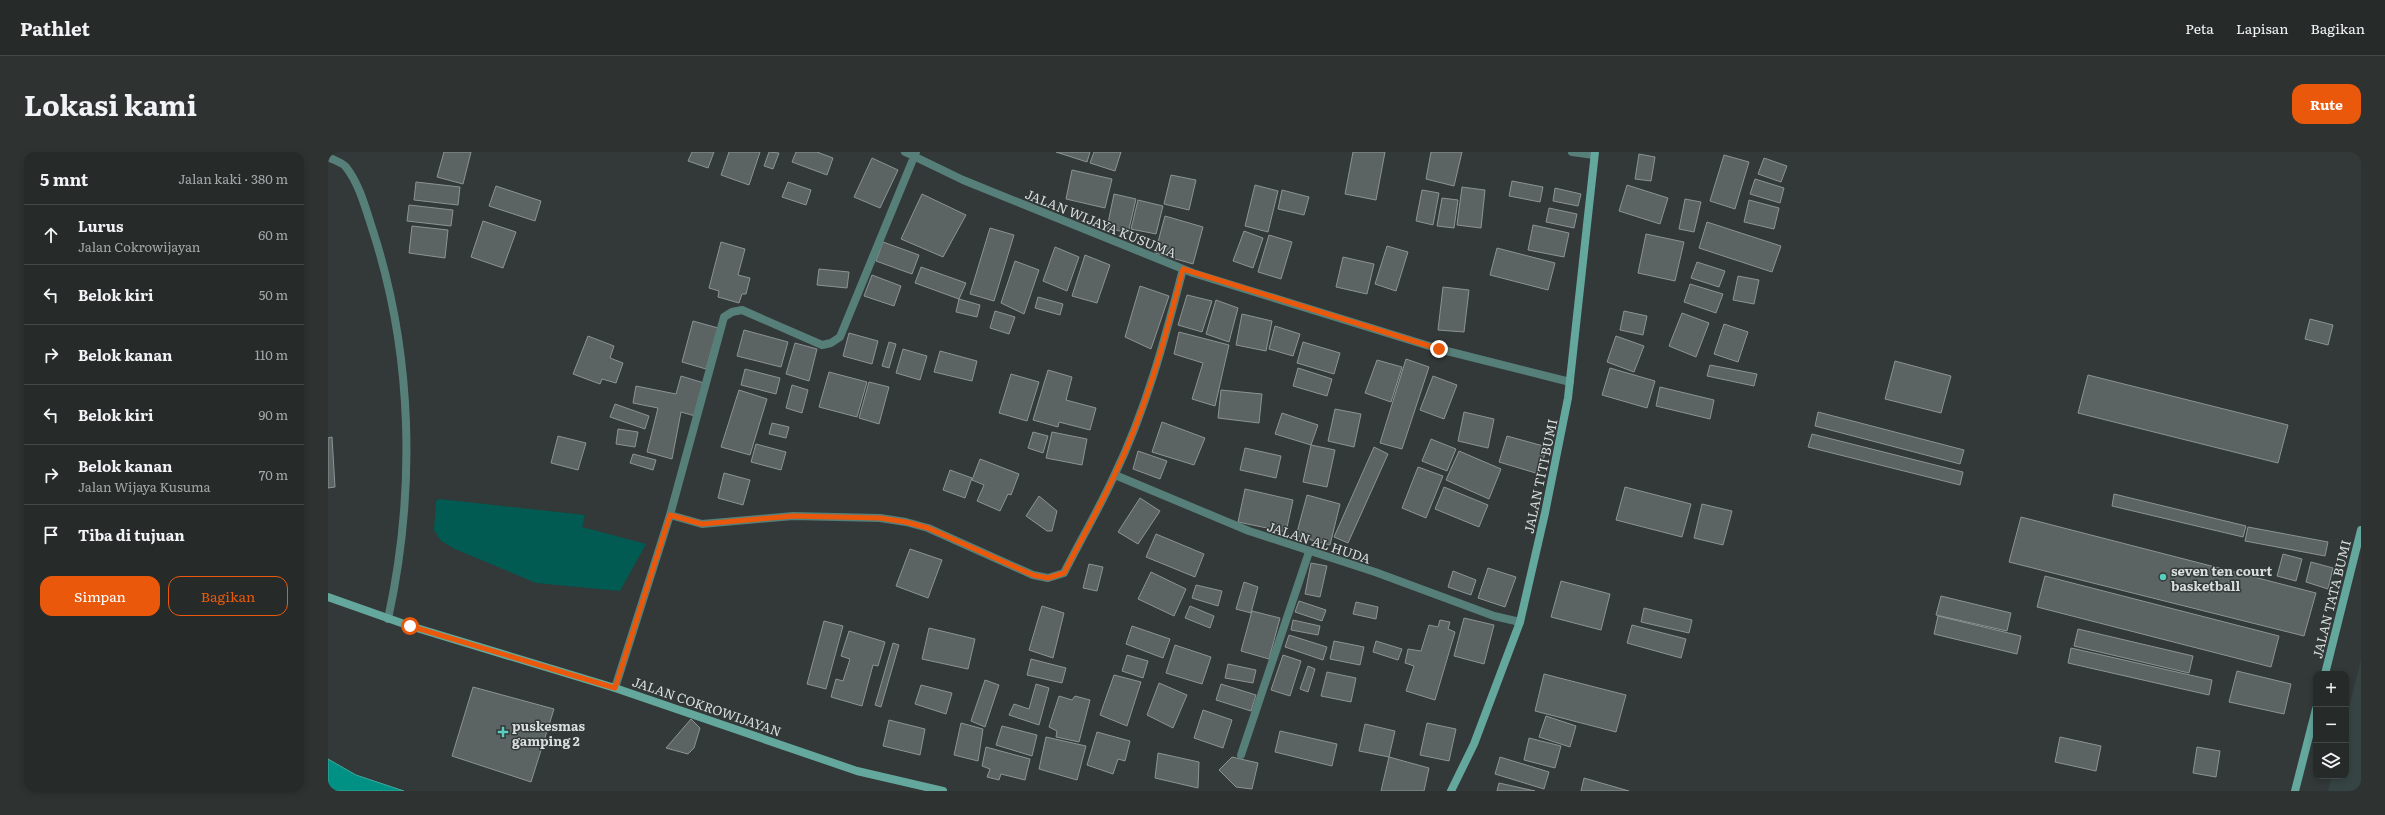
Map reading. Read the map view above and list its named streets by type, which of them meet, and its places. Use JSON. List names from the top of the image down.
{
  "streets": {
    "street": [
      "JALAN WIJAYA KUSUMA",
      "JALAN TITI BUMI",
      "JALAN AL HUDA",
      "JALAN TATA BUMI",
      "JALAN COKROWIJAYAN"
    ]
  },
  "crossings": [
    ["JALAN WIJAYA KUSUMA", "JALAN TITI BUMI"],
    ["JALAN TITI BUMI", "JALAN AL HUDA"]
  ],
  "places": {
    "other": ["seven ten court basketball"],
    "health": ["puskesmas gamping 2"]
  },
  "page": {
    "header": "Pathlet",
    "nav": ["Peta", "Lapisan", "Bagikan"],
    "title": "Lokasi kami",
    "buttons": [
      "Rute",
      ["Simpan", "Bagikan"]
    ],
    "heading": ["5 mnt", "Jalan kaki · 380 m"],
    "list": [
      ["Lurus", "Jalan Cokrowijayan", "60 m"],
      ["Belok kiri", "50 m"],
      ["Belok kanan", "110 m"],
      ["Belok kiri", "90 m"],
      ["Belok kanan", "Jalan Wijaya Kusuma", "70 m"],
      "Tiba di tujuan"
    ],
    "map_buttons": ["+", "−"]
  }
}
